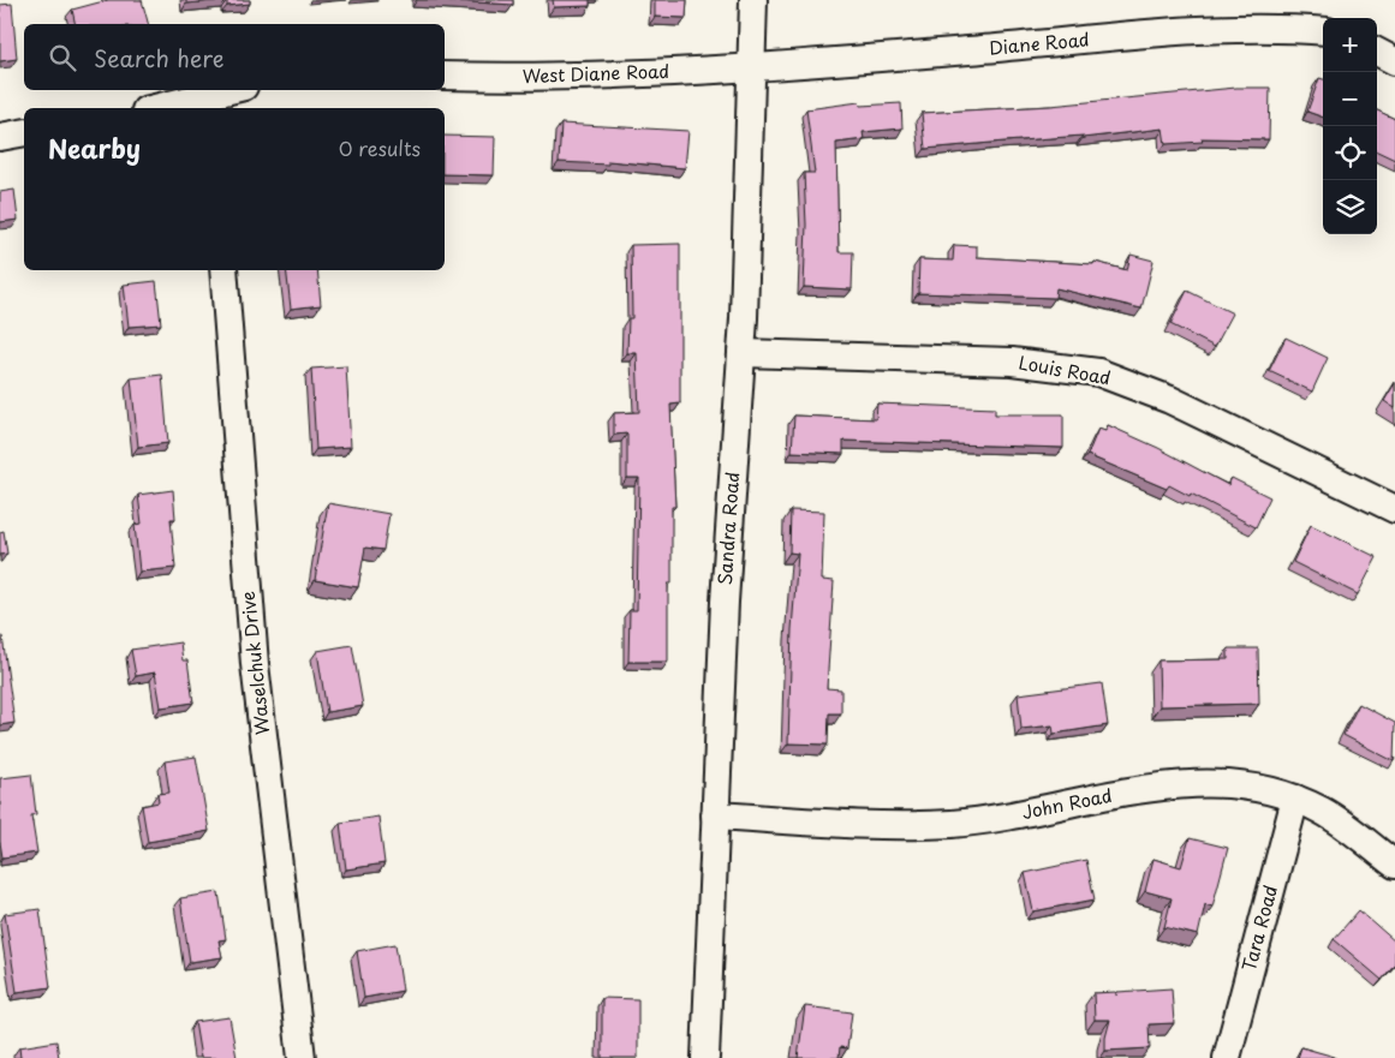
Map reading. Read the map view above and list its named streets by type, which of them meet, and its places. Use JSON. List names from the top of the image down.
{
  "streets": {
    "street": [
      "Diane Road",
      "West Diane Road",
      "Louis Road",
      "Sandra Road",
      "Waselchuk Drive",
      "John Road",
      "Tara Road"
    ]
  },
  "crossings": [
    ["Diane Road", "West Diane Road"],
    ["Diane Road", "Sandra Road"],
    ["West Diane Road", "Sandra Road"],
    ["Louis Road", "Sandra Road"],
    ["Sandra Road", "John Road"],
    ["John Road", "Tara Road"]
  ],
  "page": {
    "map_buttons": ["+", "−"],
    "search": "Search here",
    "heading": ["Nearby", "0 results"]
  }
}
